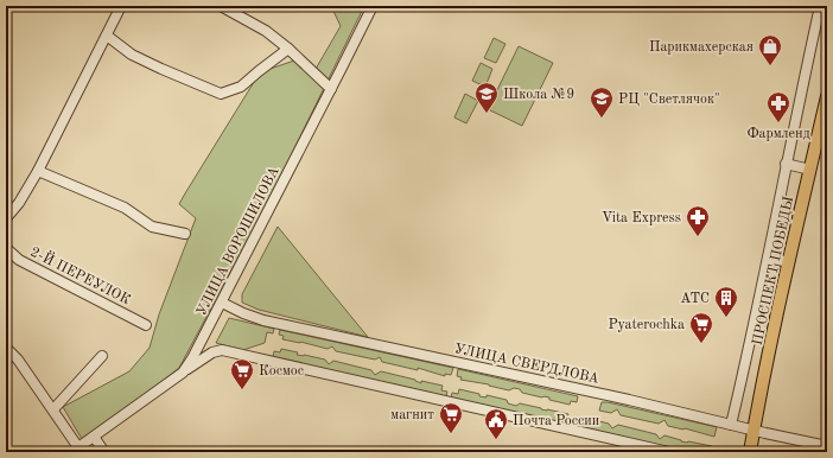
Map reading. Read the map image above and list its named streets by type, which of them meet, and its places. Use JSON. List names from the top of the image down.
{
  "streets": {
    "main road": ["ПРОСПЕКТ ПОБЕДЫ"],
    "street": ["УЛИЦА ВОРОШИЛОВА", "2-Й ПЕРЕУЛОК", "УЛИЦА СВЕРДЛОВА"]
  },
  "crossings": [
    ["УЛИЦА ВОРОШИЛОВА", "УЛИЦА СВЕРДЛОВА"],
    ["ПРОСПЕКТ ПОБЕДЫ", "УЛИЦА СВЕРДЛОВА"]
  ],
  "places": {
    "shop": ["Парикмахерская"],
    "school or university": ["Школа №9", "РЦ \"Светлячок\""],
    "pharmacy": ["Фармленд", "Vita Express"],
    "building": ["АТС"],
    "supermarket": ["Pyaterochka", "Космос", "магнит"],
    "public building": ["Почта России"]
  }
}
